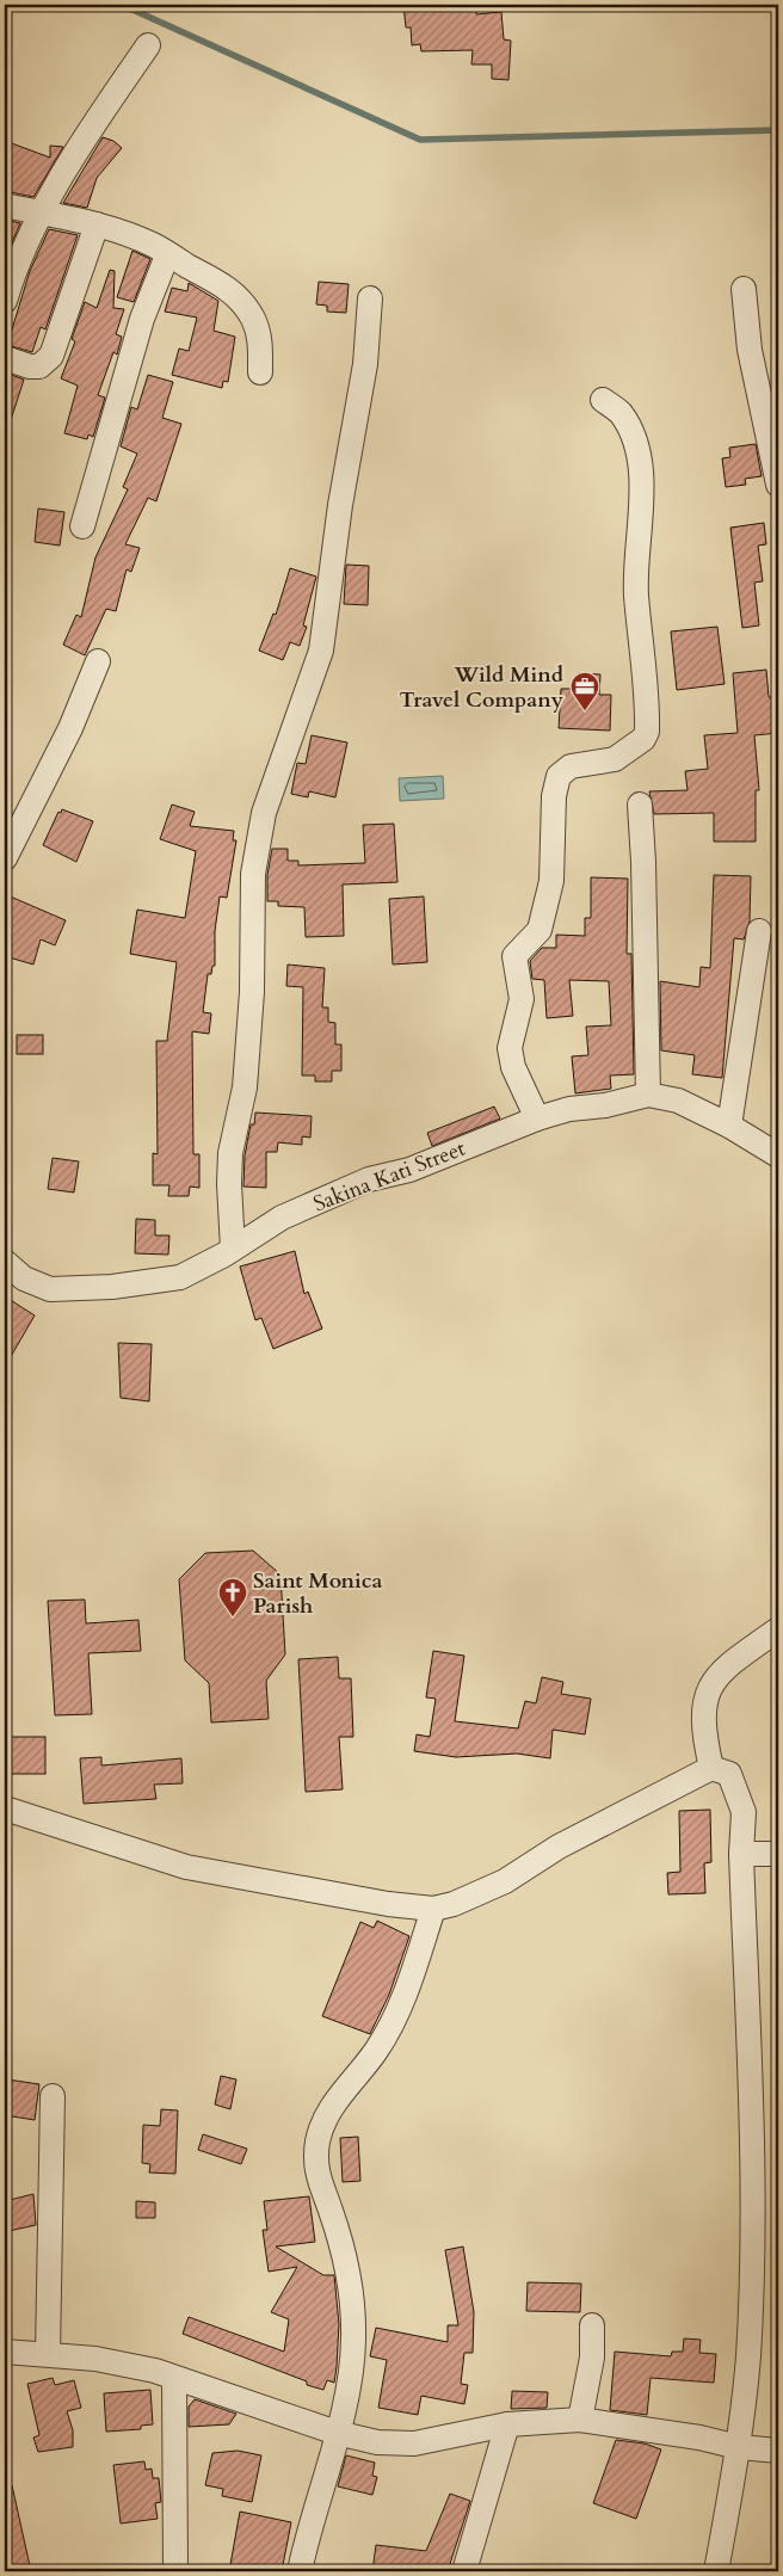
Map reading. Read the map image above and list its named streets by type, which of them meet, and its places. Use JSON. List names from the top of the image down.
{
  "streets": {
    "street": ["Sakina Kati Street"]
  },
  "places": {
    "office": ["Wild Mind Travel Company"],
    "church": ["Saint Monica Parish"]
  }
}
